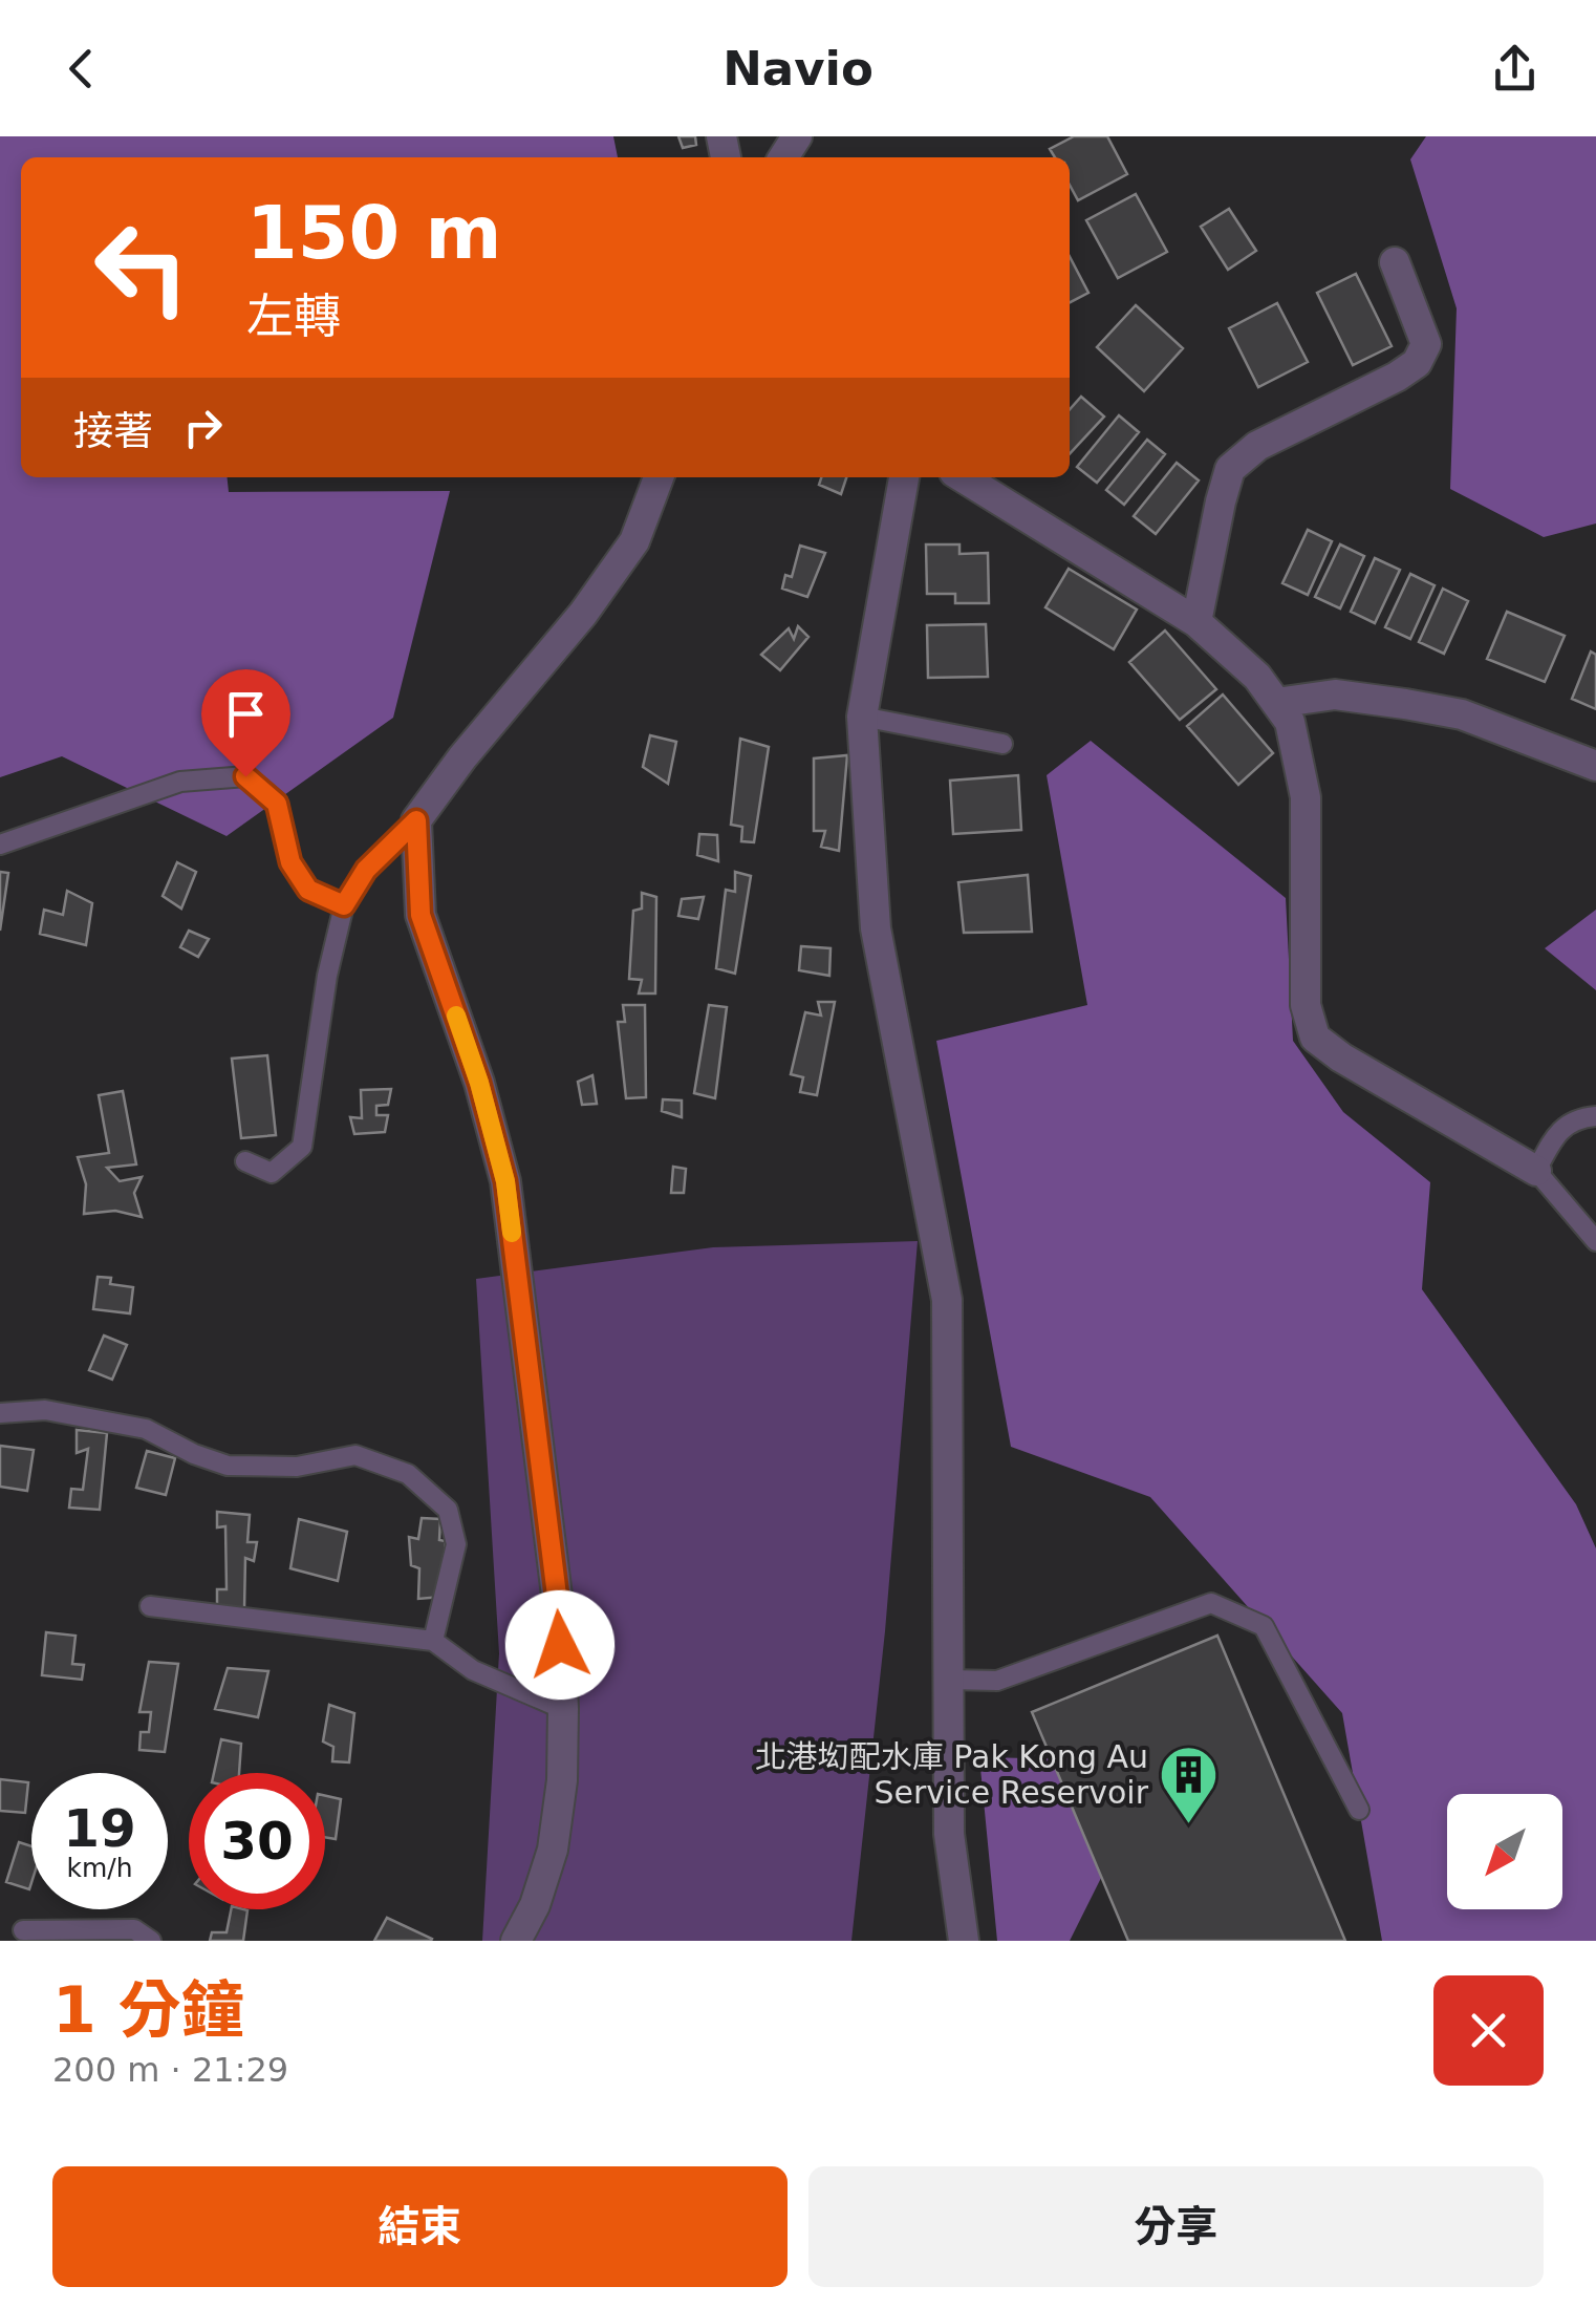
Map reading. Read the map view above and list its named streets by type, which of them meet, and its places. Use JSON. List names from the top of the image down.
{
  "places": {
    "building": ["北港㘭配水庫 Pak Kong Au Service Reservoir"]
  },
  "north": "bottom left",
  "page": {
    "header": "Navio",
    "turn": ["150 m", "左轉"],
    "then": "接著",
    "speed": "19 km/h",
    "limit": "30",
    "heading": ["1 分鐘", "200 m · 21:29"],
    "buttons": ["結束", "分享"]
  }
}
